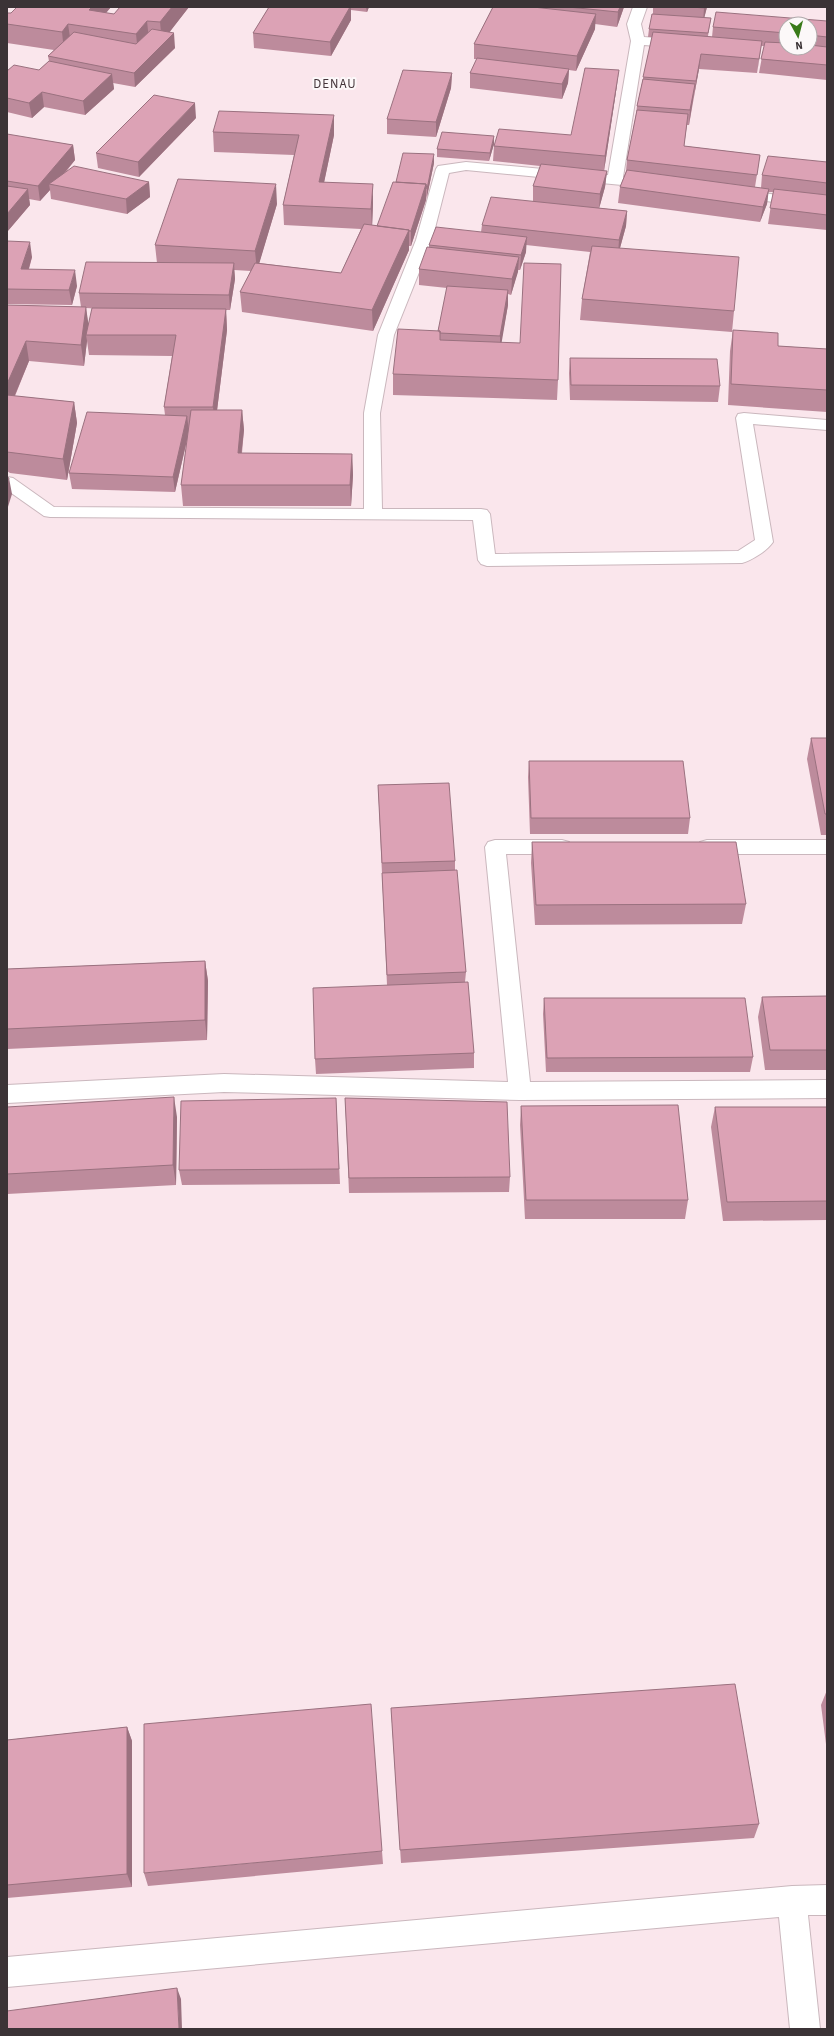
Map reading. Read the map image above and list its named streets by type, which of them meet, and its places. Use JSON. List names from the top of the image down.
{
  "districts": ["DENAU"],
  "north": "bottom"
}
